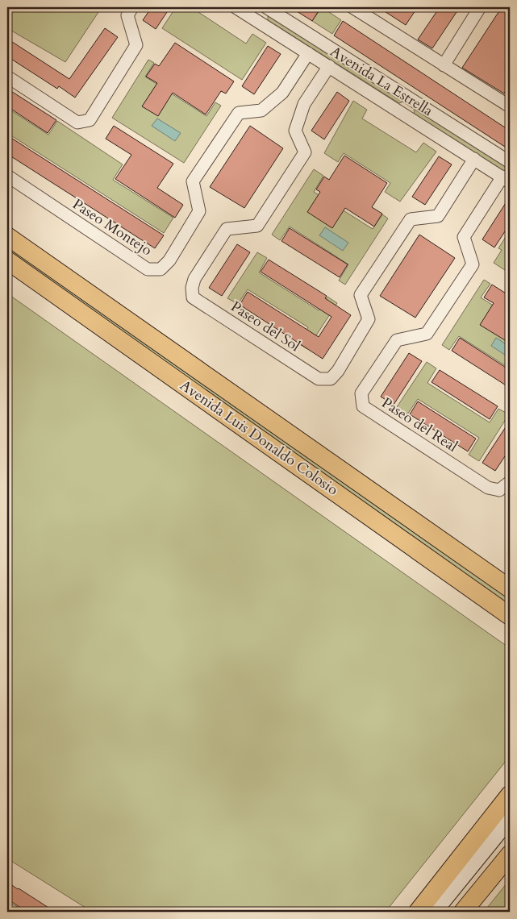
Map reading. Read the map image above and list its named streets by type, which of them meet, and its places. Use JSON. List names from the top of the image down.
{
  "streets": {
    "main road": ["Avenida Luis Donaldo Colosio"],
    "street": [
      "Avenida La Estrella",
      "Paseo Montejo",
      "Paseo del Sol",
      "Paseo del Real"
    ]
  },
  "crossings": [
    ["Avenida La Estrella", "Paseo Montejo"],
    ["Avenida La Estrella", "Paseo del Sol"],
    ["Avenida La Estrella", "Paseo del Real"]
  ]
}
